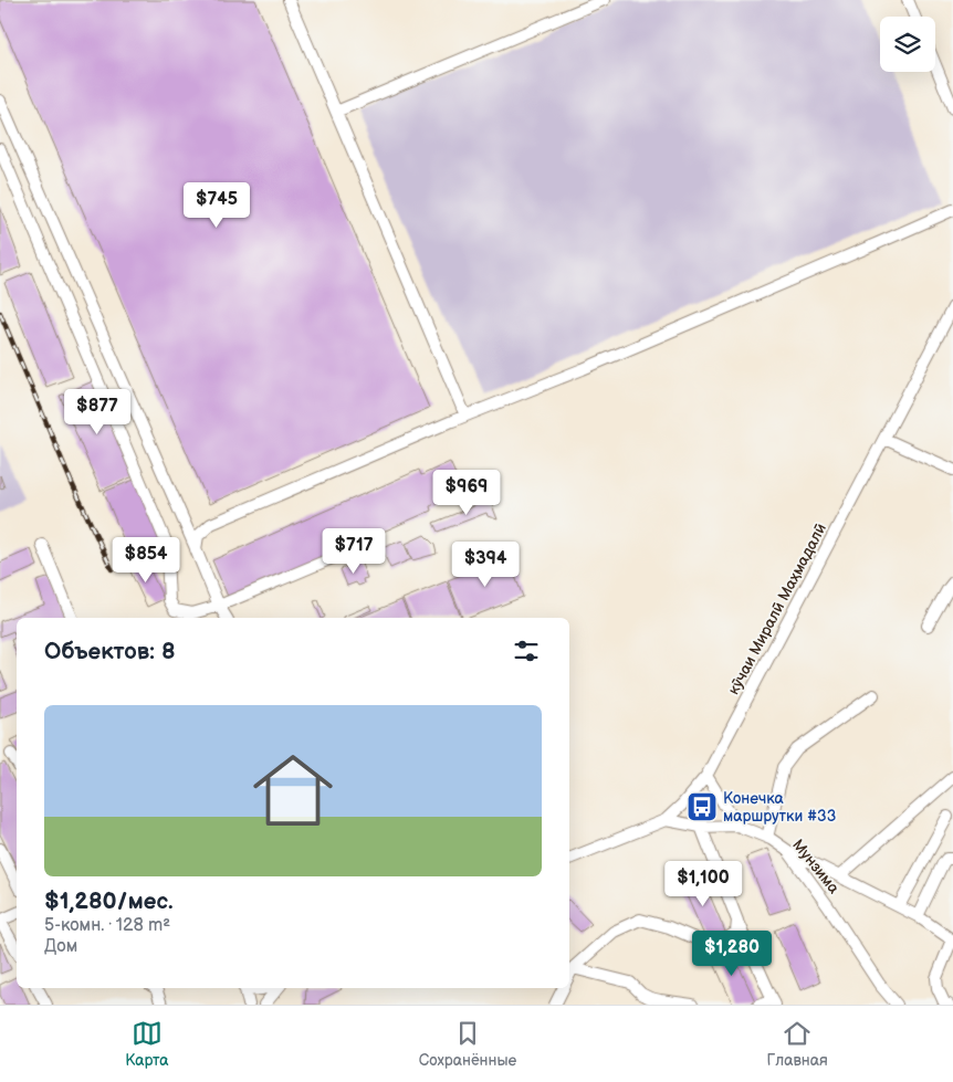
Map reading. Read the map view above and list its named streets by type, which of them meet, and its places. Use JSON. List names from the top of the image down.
{
  "streets": {
    "street": ["кӯчаи Миралӣ Маҳмадалӣ", "Мунзима"]
  },
  "crossings": [
    ["кӯчаи Миралӣ Маҳмадалӣ", "Мунзима"]
  ],
  "places": {
    "bus stop": ["Конечка маршрутки #33"]
  },
  "page": {
    "price": [
      "$745",
      "$877",
      "$969",
      "$717",
      "$854",
      "$394",
      "$1,100",
      "$1,280"
    ],
    "heading": "Объектов: 8",
    "list": [
      {
        "name": "$1,280/мес.",
        "note": "5-комн. · 128 m² · Дом"
      }
    ],
    "tabs": ["Карта", "Сохранённые", "Главная"]
  }
}
